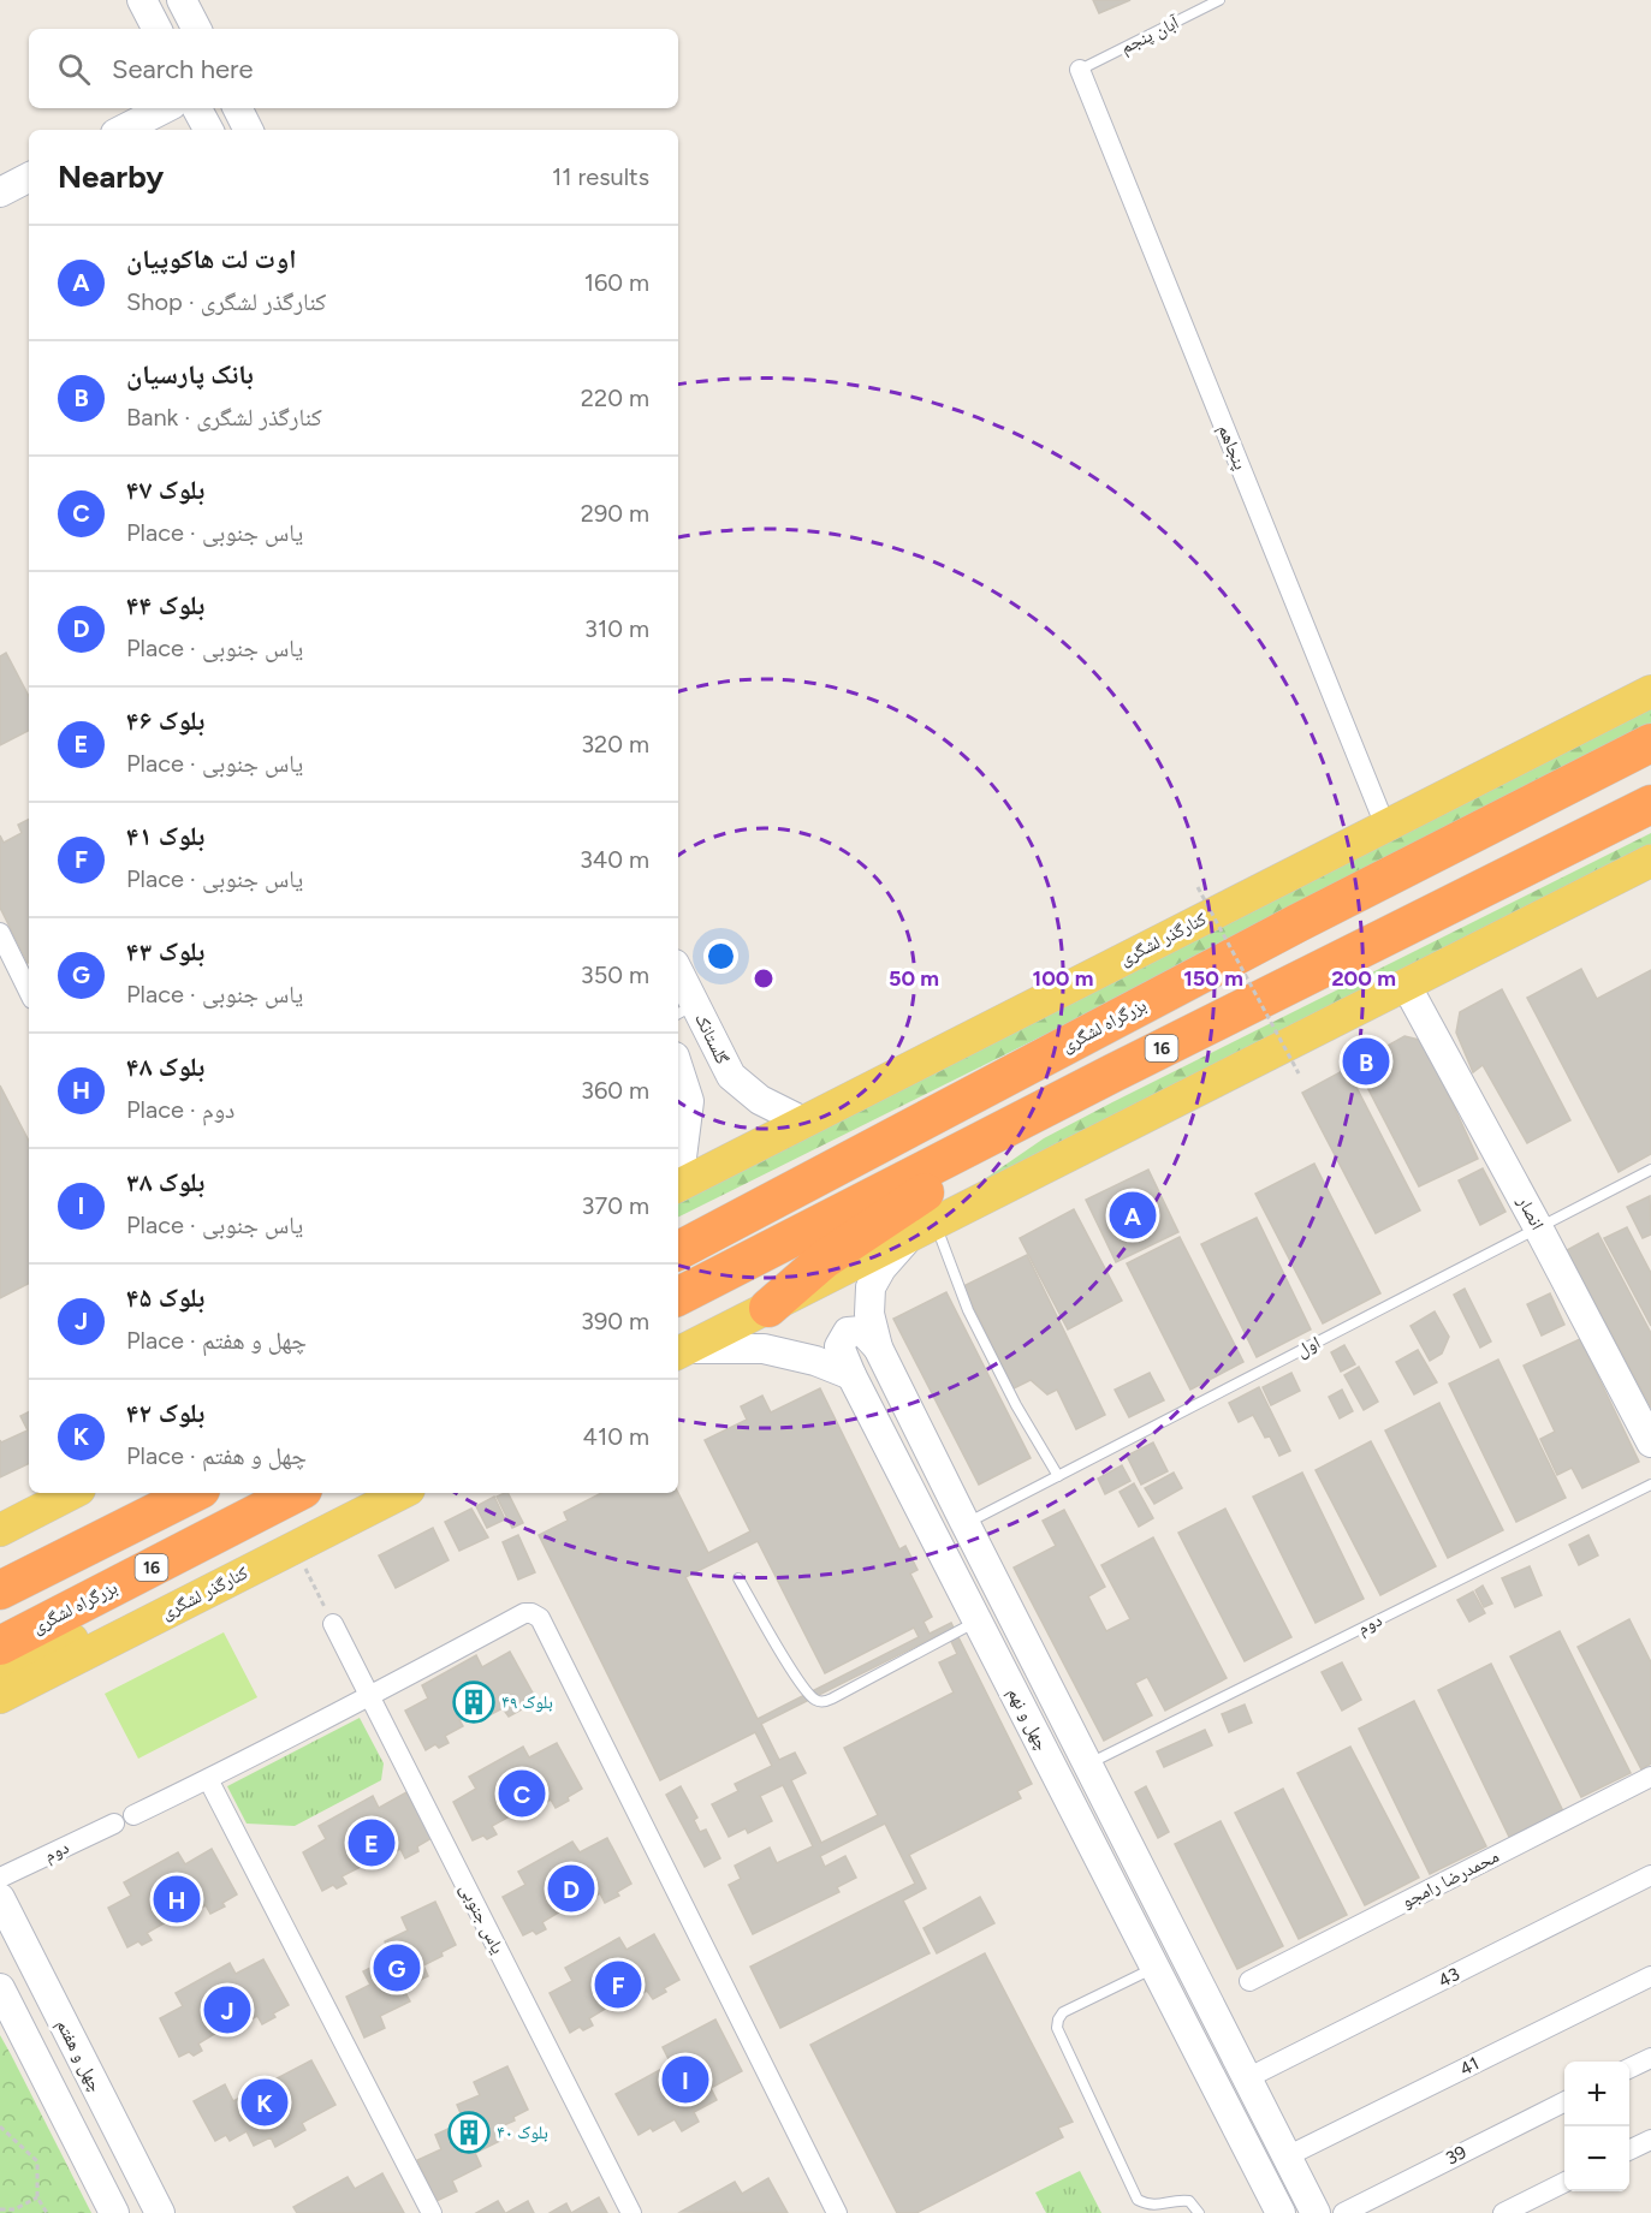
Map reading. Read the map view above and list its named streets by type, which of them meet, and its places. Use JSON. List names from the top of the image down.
{
  "streets": {
    "highway": ["بزرگراه لشگری", "16"],
    "main road": ["کنارگذر لشگری"],
    "street": [
      "پنجاهم",
      "گلستانک",
      "انصار",
      "دوم",
      "چهل و نهم",
      "محمدرضا رامجو",
      "یاس جنوبی",
      "43",
      "چهل و هفتم",
      "41",
      "39"
    ],
    "lane": ["آبان پنجم", "اول"]
  },
  "crossings": [
    ["آبان پنجم", "پنجاهم"],
    ["پنجاهم", "کنارگذر لشگری"],
    ["کنارگذر لشگری", "گلستانک"],
    ["انصار", "اول"],
    ["اول", "چهل و نهم"],
    ["دوم", "چهل و نهم"],
    ["چهل و نهم", "43"],
    ["چهل و نهم", "41"]
  ],
  "places": {
    "building": ["بلوک ۴۹", "بلوک ۴۰"]
  },
  "page": {
    "search": "Search here",
    "heading": ["Nearby", "11 results"],
    "list": [
      {
        "mark": "A",
        "name": "اوت لت هاکوپیان",
        "note": "Shop · کنارگذر لشگری",
        "value": "160 m"
      },
      {
        "mark": "B",
        "name": "بانک پارسیان",
        "note": "Bank · کنارگذر لشگری",
        "value": "220 m"
      },
      {
        "mark": "C",
        "name": "بلوک ۴۷",
        "note": "Place · یاس جنوبی",
        "value": "290 m"
      },
      {
        "mark": "D",
        "name": "بلوک ۴۴",
        "note": "Place · یاس جنوبی",
        "value": "310 m"
      },
      {
        "mark": "E",
        "name": "بلوک ۴۶",
        "note": "Place · یاس جنوبی",
        "value": "320 m"
      },
      {
        "mark": "F",
        "name": "بلوک ۴۱",
        "note": "Place · یاس جنوبی",
        "value": "340 m"
      },
      {
        "mark": "G",
        "name": "بلوک ۴۳",
        "note": "Place · یاس جنوبی",
        "value": "350 m"
      },
      {
        "mark": "H",
        "name": "بلوک ۴۸",
        "note": "Place · دوم",
        "value": "360 m"
      },
      {
        "mark": "I",
        "name": "بلوک ۳۸",
        "note": "Place · یاس جنوبی",
        "value": "370 m"
      },
      {
        "mark": "J",
        "name": "بلوک ۴۵",
        "note": "Place · چهل و هفتم",
        "value": "390 m"
      },
      {
        "mark": "K",
        "name": "بلوک ۴۲",
        "note": "Place · چهل و هفتم",
        "value": "410 m"
      }
    ],
    "pins": [
      "B",
      "A",
      "C",
      "E",
      "D",
      "H",
      "G",
      "F",
      "J",
      "I",
      "K"
    ],
    "map_buttons": ["+", "−"]
  },
  "rings": [
    "50 m",
    "100 m",
    "150 m",
    "200 m"
  ]
}
